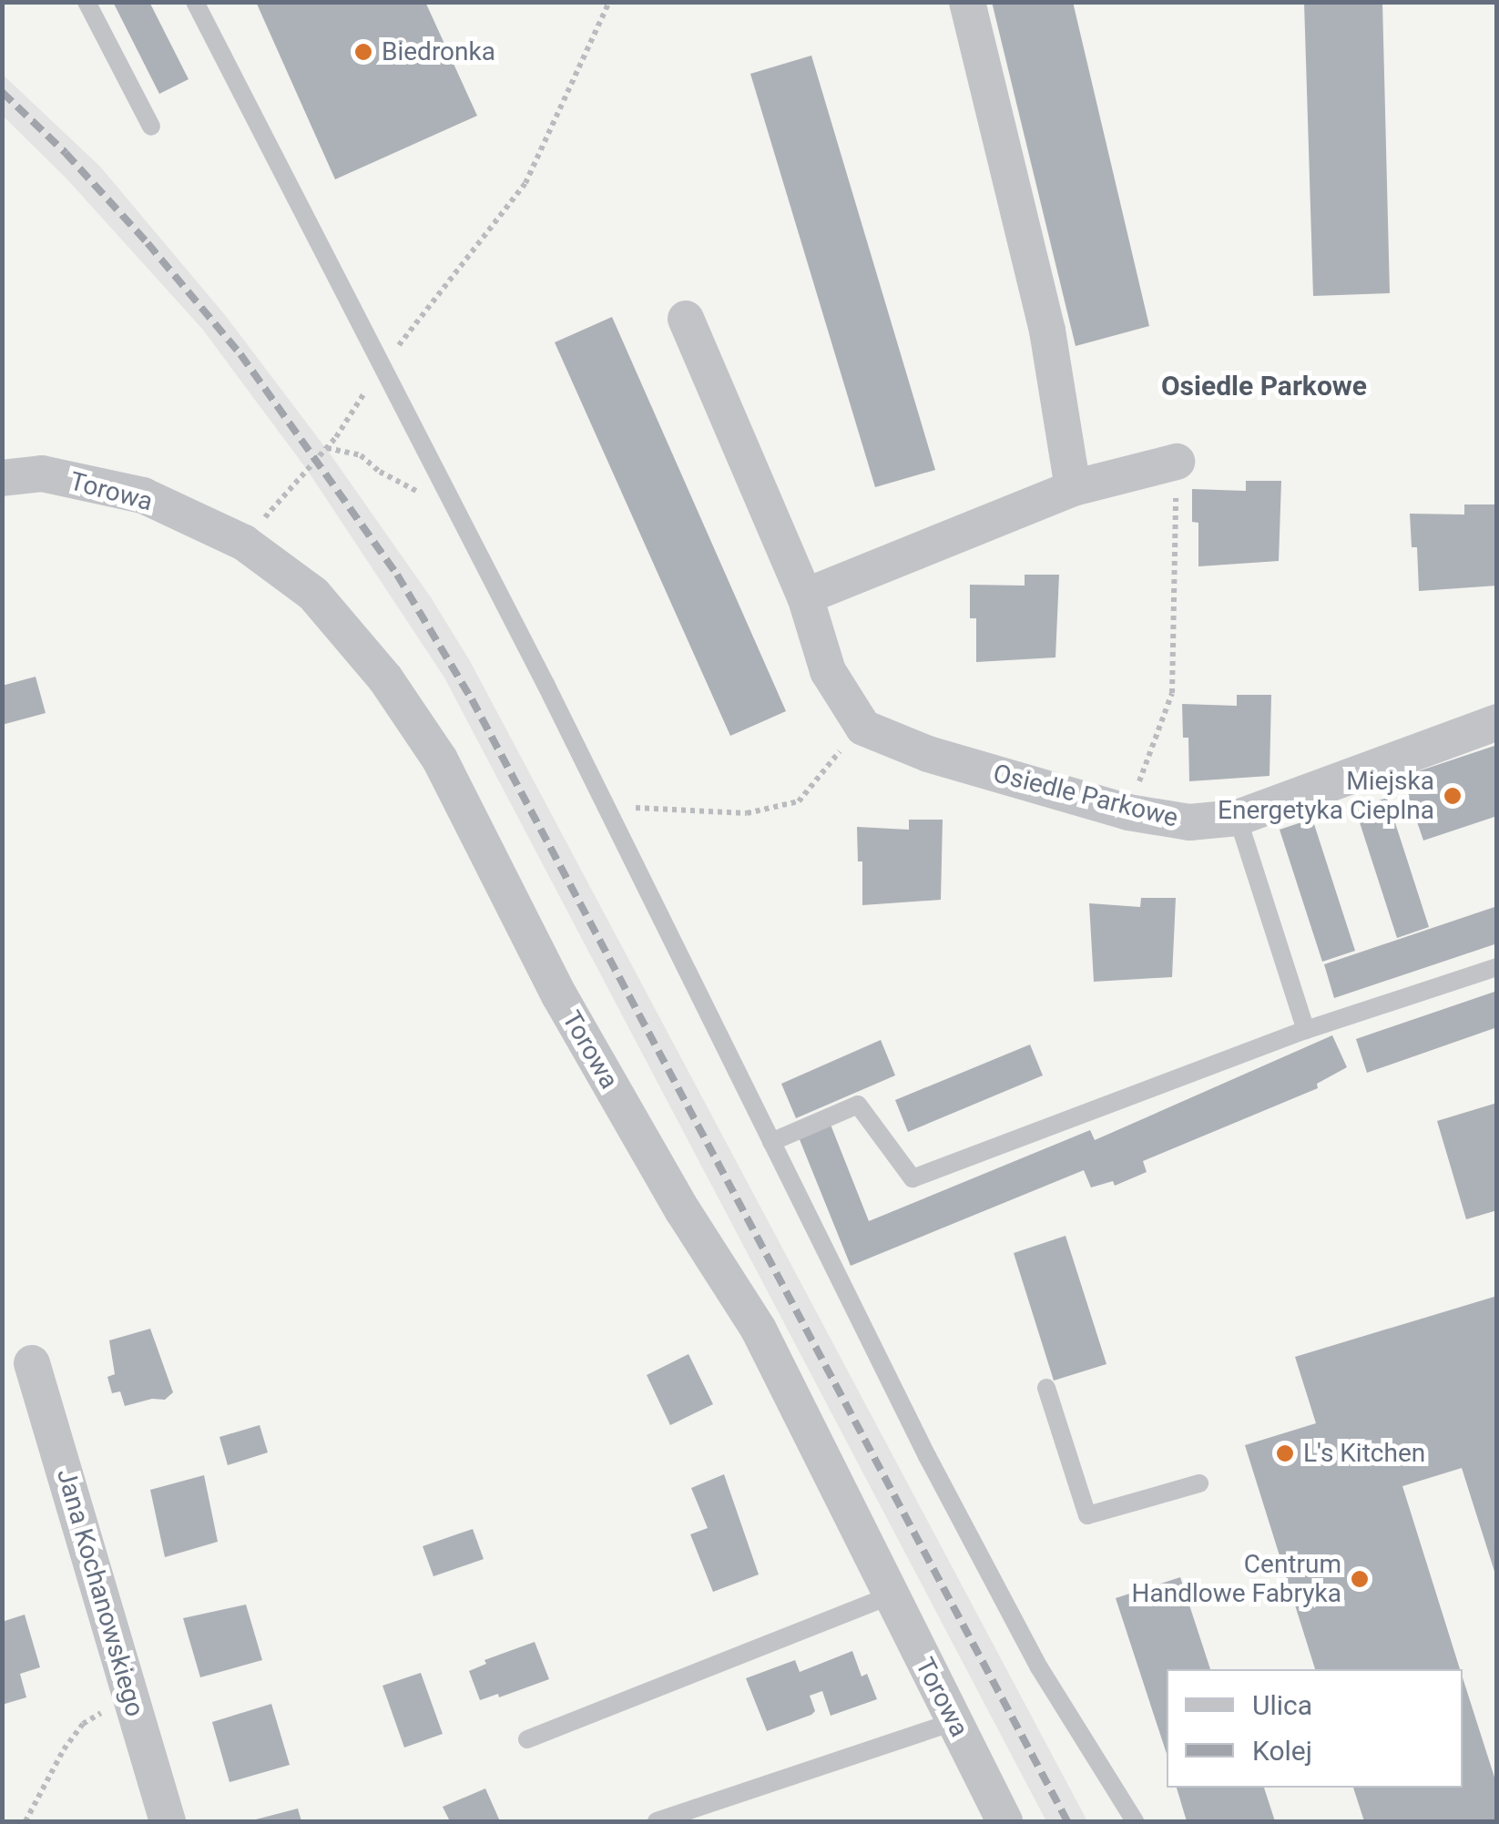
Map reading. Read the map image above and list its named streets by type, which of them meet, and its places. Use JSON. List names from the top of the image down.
{
  "streets": {
    "street": ["Torowa", "Osiedle Parkowe", "Jana Kochanowskiego"]
  },
  "districts": ["Osiedle Parkowe"],
  "places": [
    "Biedronka",
    "Miejska Energetyka Cieplna",
    "L's Kitchen",
    "Centrum Handlowe Fabryka"
  ],
  "legend": ["Ulica", "Kolej"]
}
